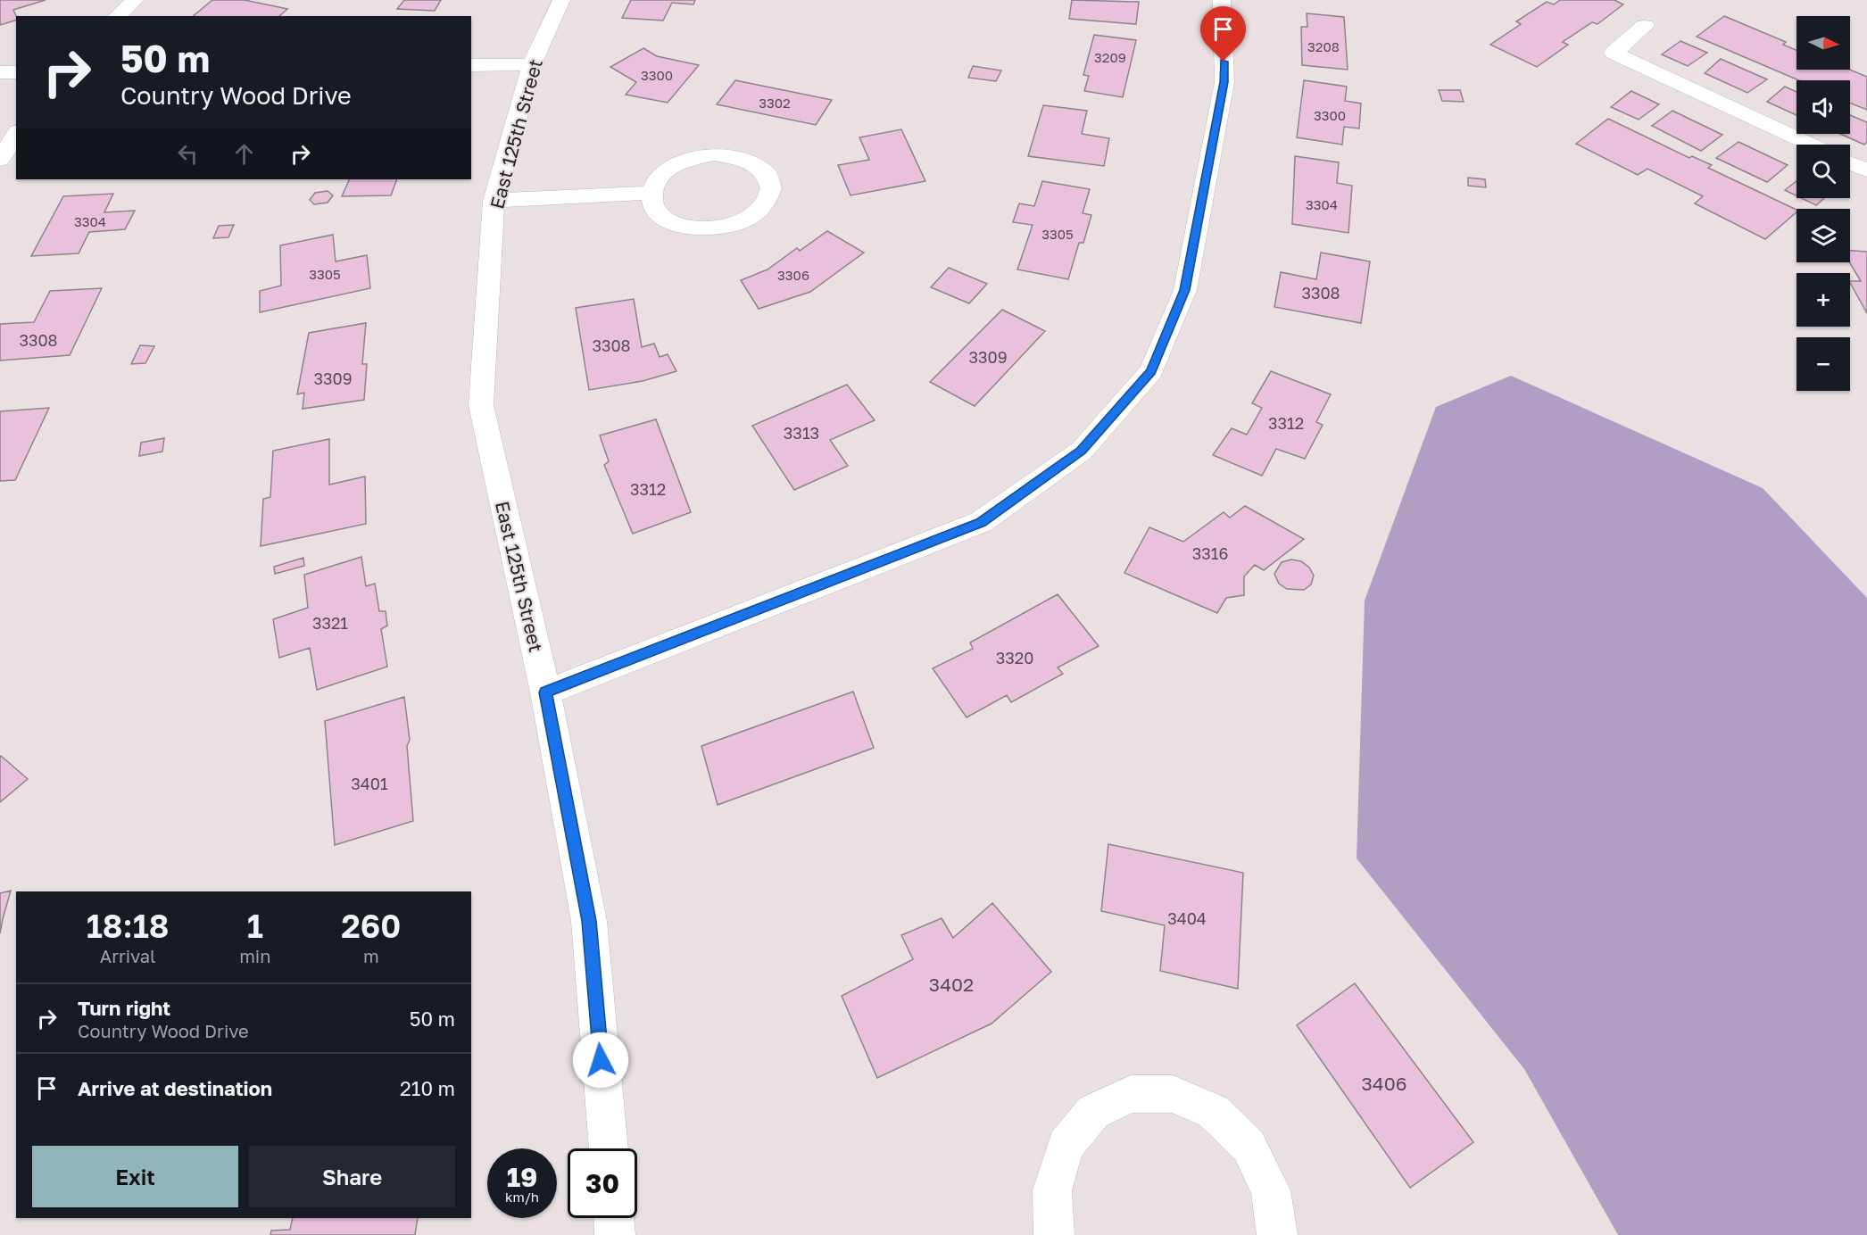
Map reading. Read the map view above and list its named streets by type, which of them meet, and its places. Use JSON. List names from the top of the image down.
{
  "streets": {
    "street": ["East 125th Street"]
  },
  "house_numbers": [
    "3208",
    "3209",
    "3300",
    "3302",
    "3300",
    "3304",
    "3304",
    "3305",
    "3305",
    "3306",
    "3308",
    "3308",
    "3308",
    "3309",
    "3309",
    "3312",
    "3313",
    "3312",
    "3316",
    "3321",
    "3320",
    "3401",
    "3404",
    "3402",
    "3406"
  ],
  "north": "right",
  "page": {
    "map_buttons": ["+", "−"],
    "turn": ["50 m", "Country Wood Drive"],
    "eta": [
      "18:18",
      "Arrival",
      "1",
      "min",
      "260",
      "m"
    ],
    "list": [
      {
        "name": "Turn right",
        "note": "Country Wood Drive",
        "value": "50 m"
      },
      {
        "name": "Arrive at destination",
        "value": "210 m"
      }
    ],
    "buttons": ["Exit", "Share"],
    "speed": "19 km/h",
    "limit": "30"
  }
}
